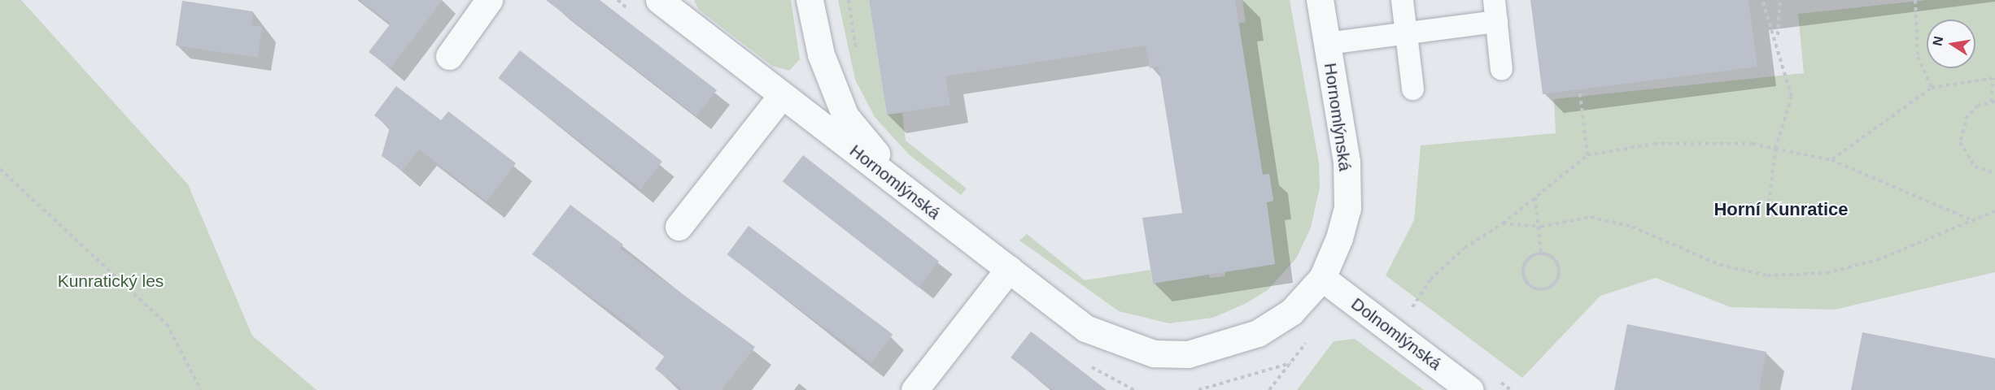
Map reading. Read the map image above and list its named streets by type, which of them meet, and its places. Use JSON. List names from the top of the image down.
{
  "streets": {
    "street": ["Hornomlýnská", "Dolnomlýnská"]
  },
  "crossings": [
    ["Hornomlýnská", "Dolnomlýnská"]
  ],
  "districts": ["Horní Kunratice"],
  "parks": ["Kunratický les"],
  "north": "left"
}
